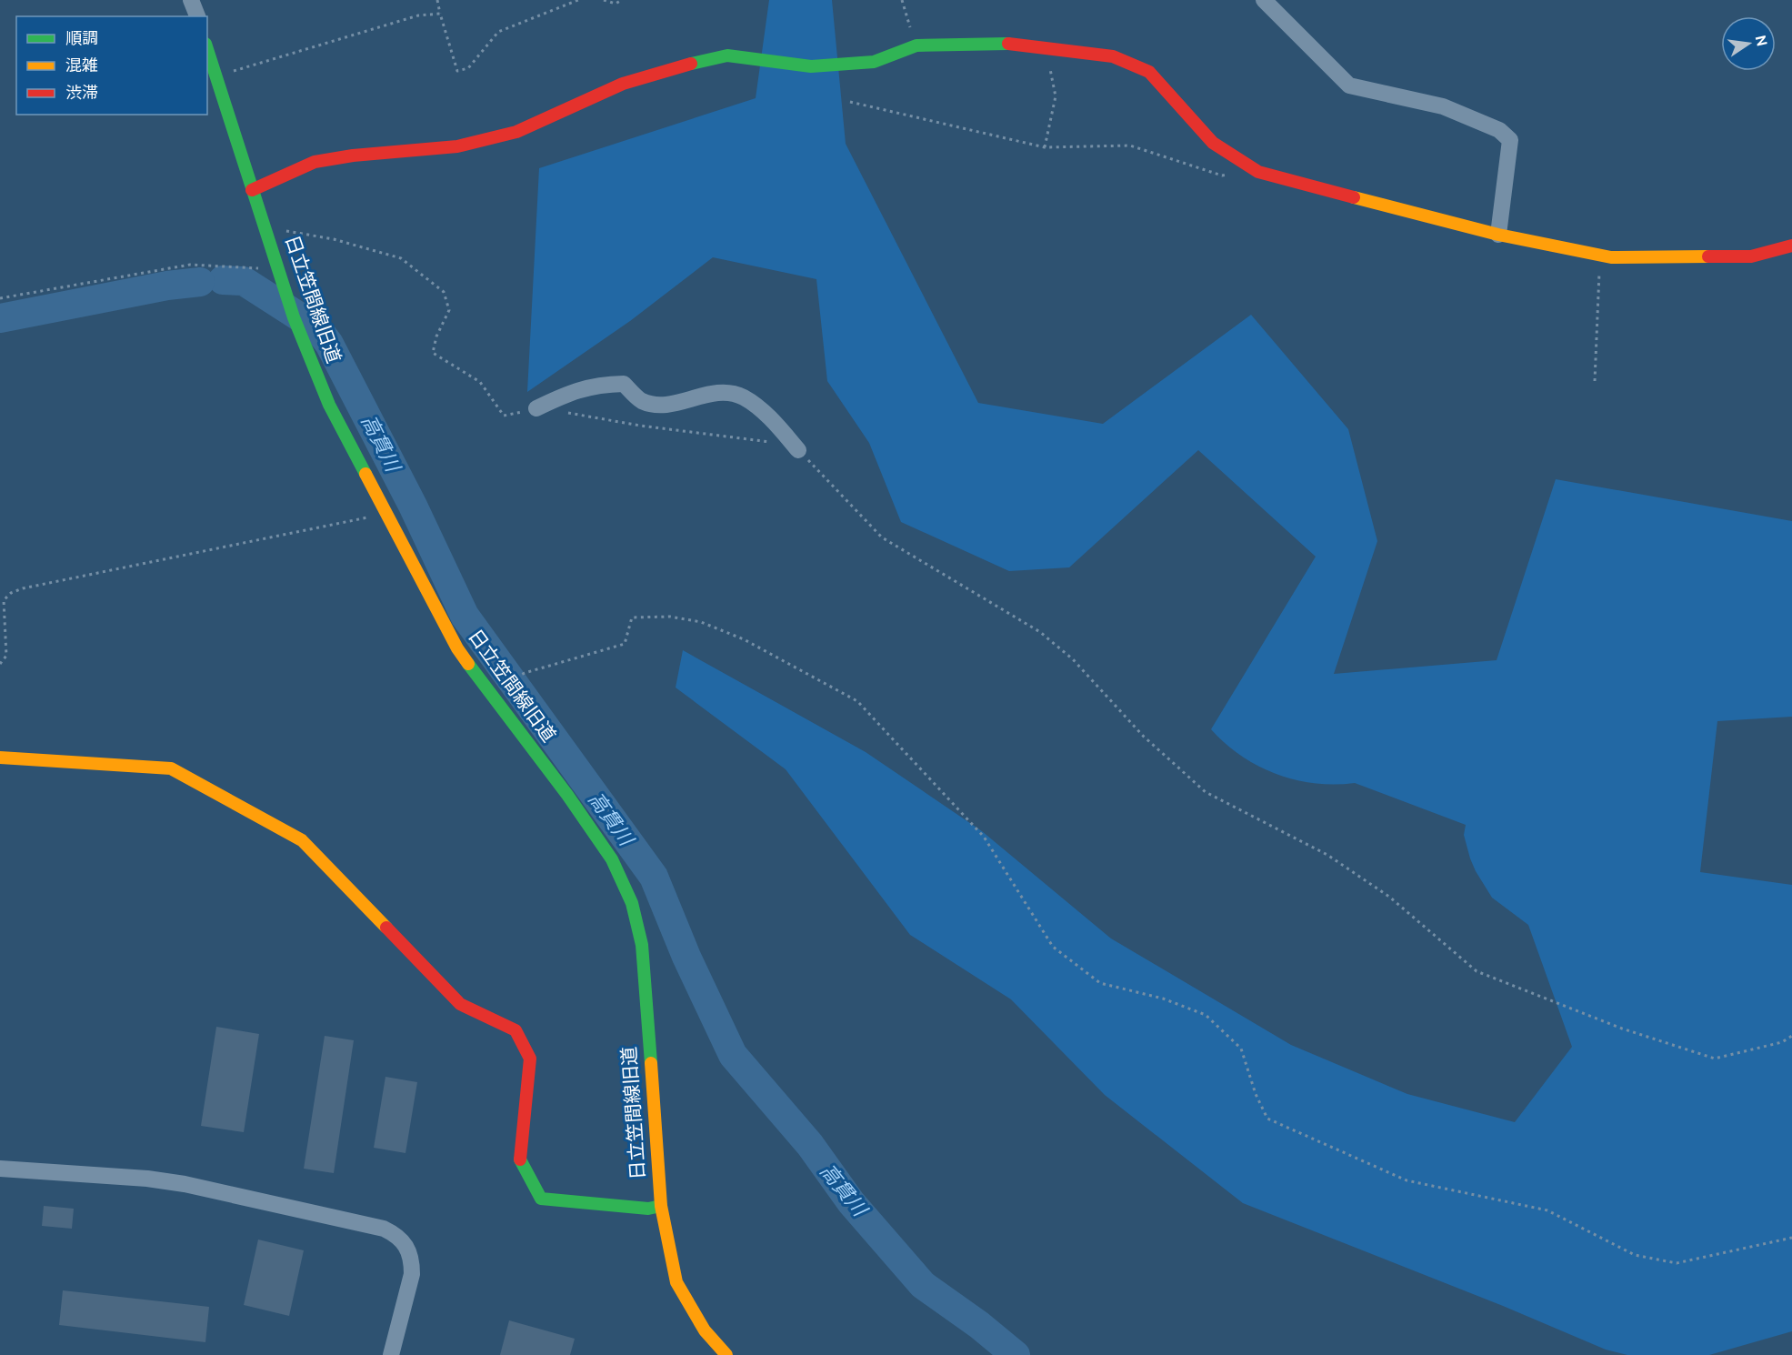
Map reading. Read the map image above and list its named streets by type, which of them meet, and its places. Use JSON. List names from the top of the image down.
{
  "streets": {
    "street": ["日立笠間線旧道"]
  },
  "water": ["高貫川"],
  "legend": ["順調", "混雑", "渋滞"],
  "north": "right"
}
